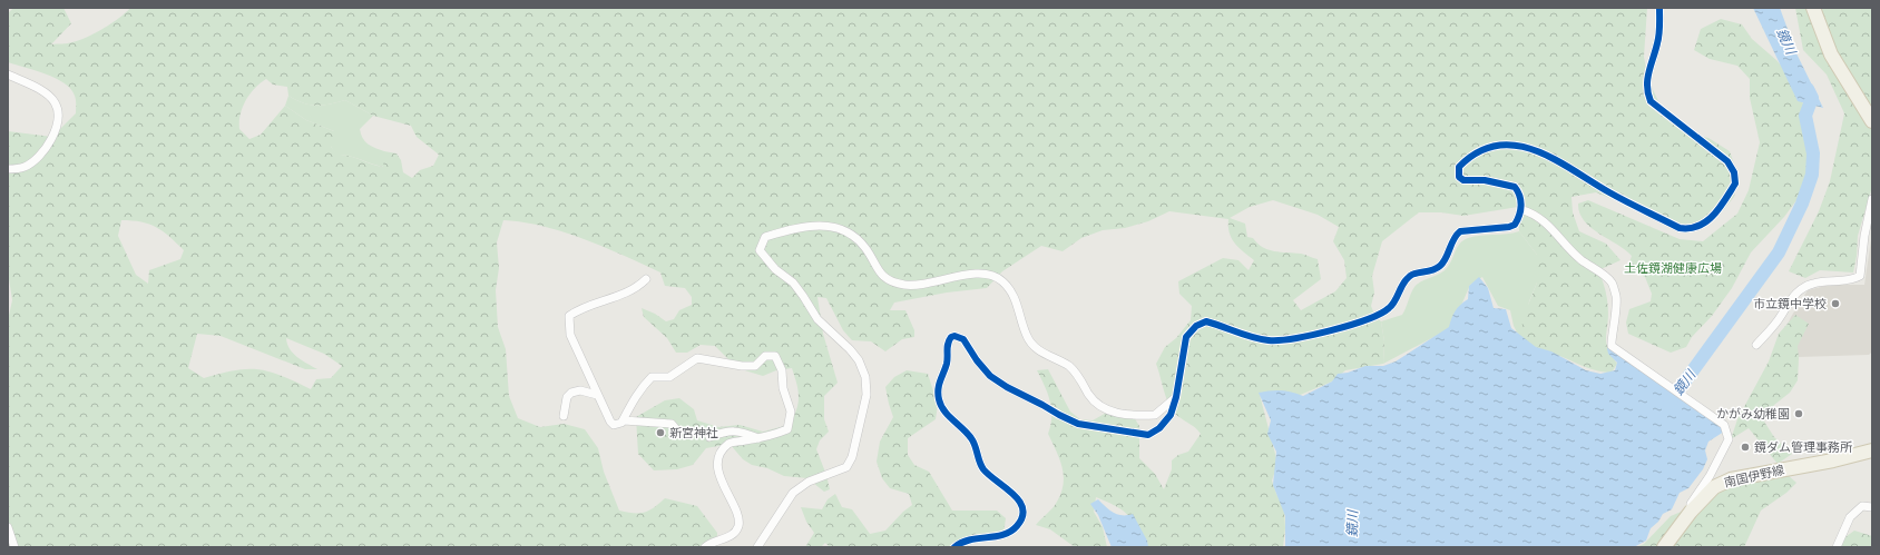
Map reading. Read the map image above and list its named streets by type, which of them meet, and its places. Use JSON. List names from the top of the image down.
{
  "streets": {
    "main road": ["南国伊野線"]
  },
  "water": ["鏡川"],
  "parks": ["土佐鏡湖健康広場"],
  "places": [
    "市立鏡中学校",
    "かがみ幼稚園",
    "新宮神社",
    "鏡ダム管理事務所"
  ]
}
